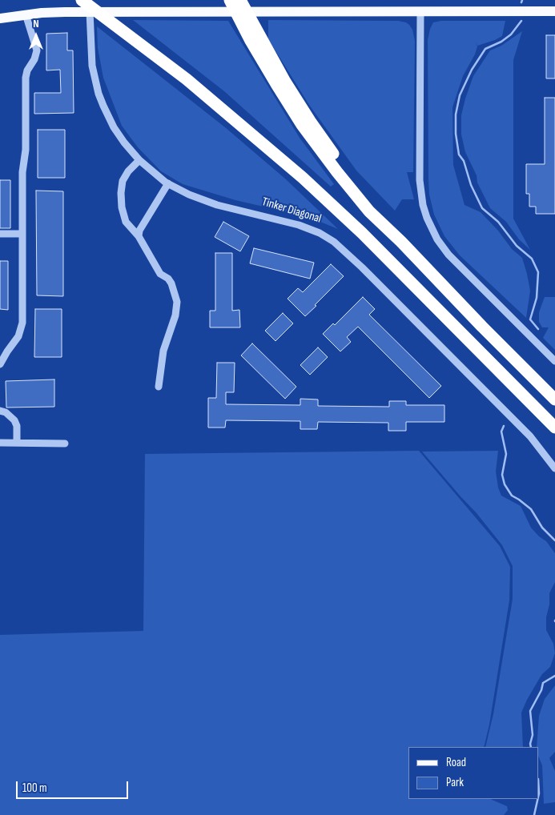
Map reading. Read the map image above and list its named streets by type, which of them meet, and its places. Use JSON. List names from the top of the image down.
{
  "streets": {
    "highway": ["Tinker Diagonal"]
  },
  "legend": ["Road", "Park"],
  "scale_bar": "100 m",
  "north": "top"
}
